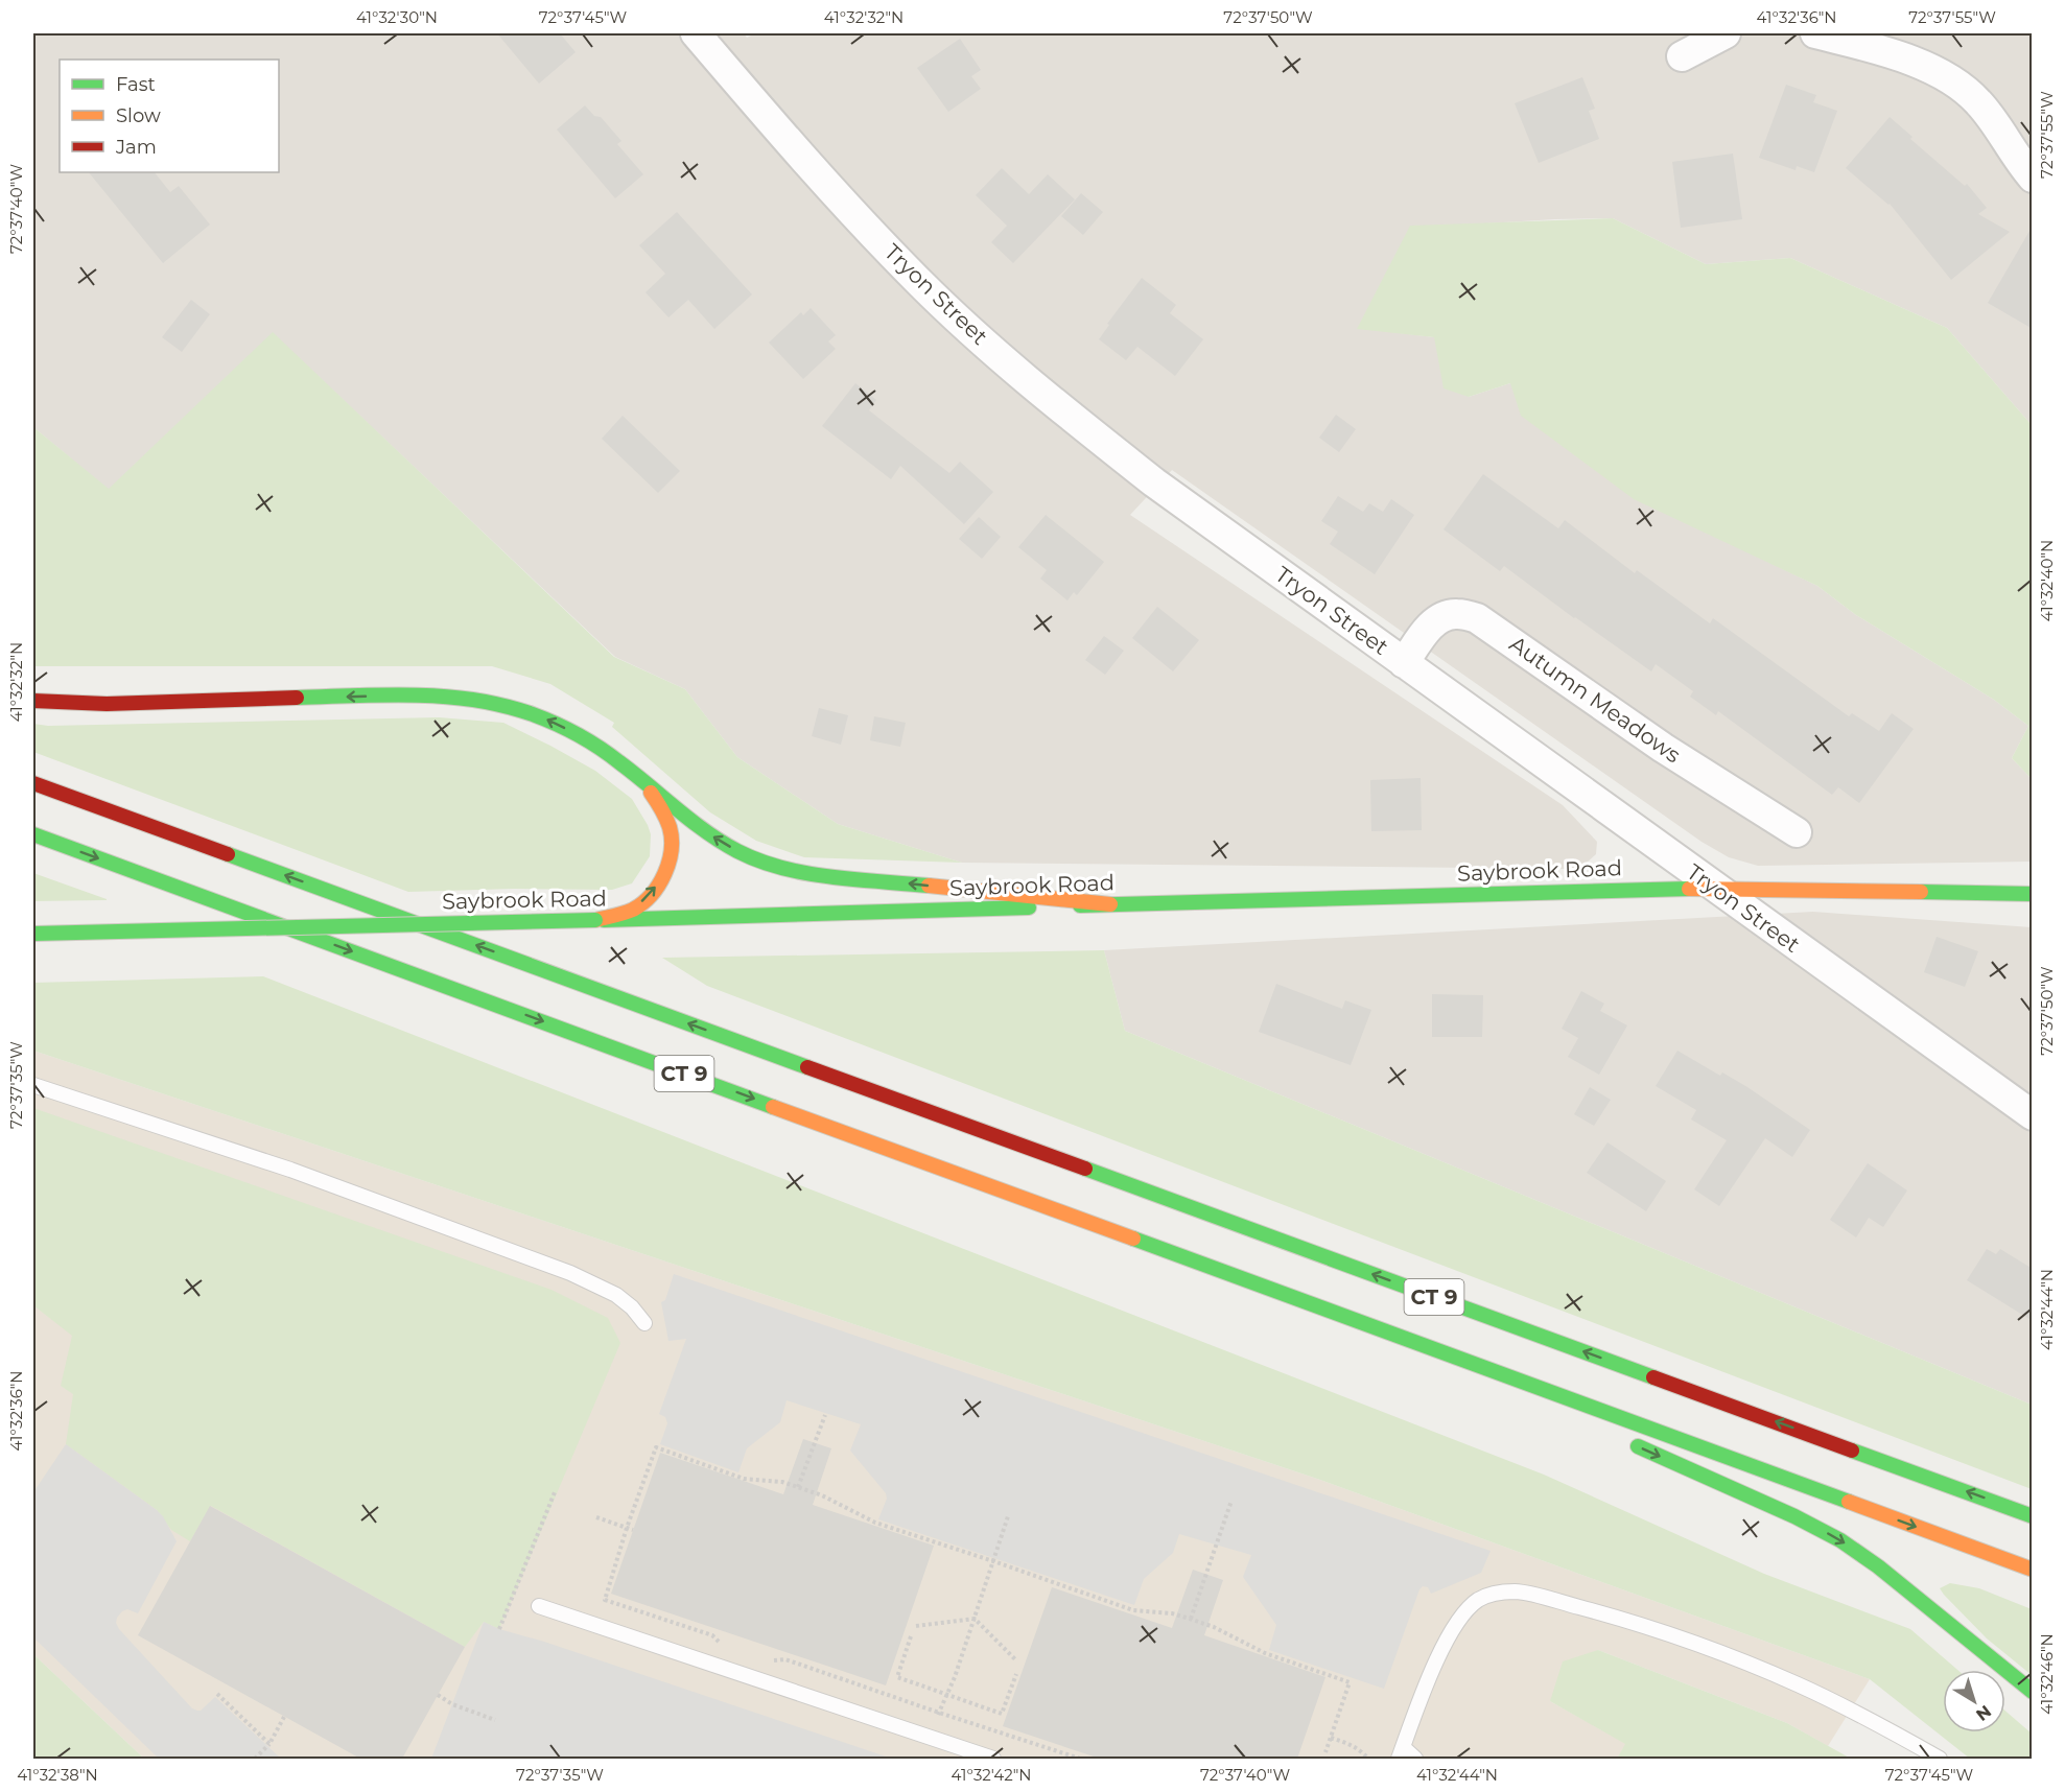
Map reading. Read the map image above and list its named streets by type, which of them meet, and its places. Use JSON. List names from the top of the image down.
{
  "streets": {
    "main road": ["Saybrook Road", "CT 9"],
    "street": ["Tryon Street", "Autumn Meadows"]
  },
  "crossings": [
    ["Tryon Street", "Autumn Meadows"],
    ["Tryon Street", "Saybrook Road"]
  ],
  "legend": ["Fast", "Slow", "Jam"],
  "north": "bottom right",
  "coordinates": [
    "41°32'30\"N",
    "72°37'45\"W",
    "41°32'32\"N",
    "72°37'50\"W",
    "41°32'36\"N",
    "72°37'55\"W",
    "72°37'40\"W",
    "41°32'40\"N",
    "72°37'35\"W",
    "41°32'44\"N",
    "41°32'46\"N",
    "41°32'38\"N",
    "41°32'42\"N"
  ]
}
